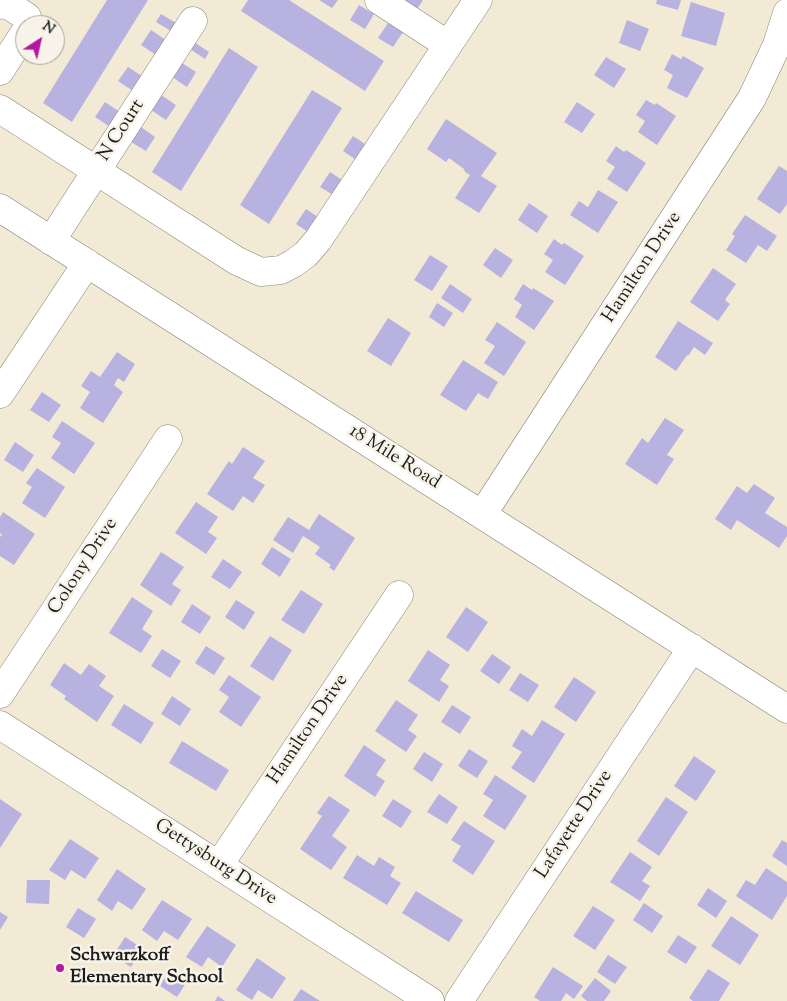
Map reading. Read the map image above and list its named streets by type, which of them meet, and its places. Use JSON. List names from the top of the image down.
{
  "streets": {
    "street": [
      "N Court",
      "Hamilton Drive",
      "18 Mile Road",
      "Colony Drive",
      "Lafayette Drive",
      "Gettysburg Drive"
    ]
  },
  "crossings": [
    ["N Court", "18 Mile Road"],
    ["Hamilton Drive", "18 Mile Road"],
    ["Hamilton Drive", "Gettysburg Drive"],
    ["18 Mile Road", "Lafayette Drive"]
  ],
  "places": ["Schwarzkoff Elementary School"],
  "north": "top right"
}
